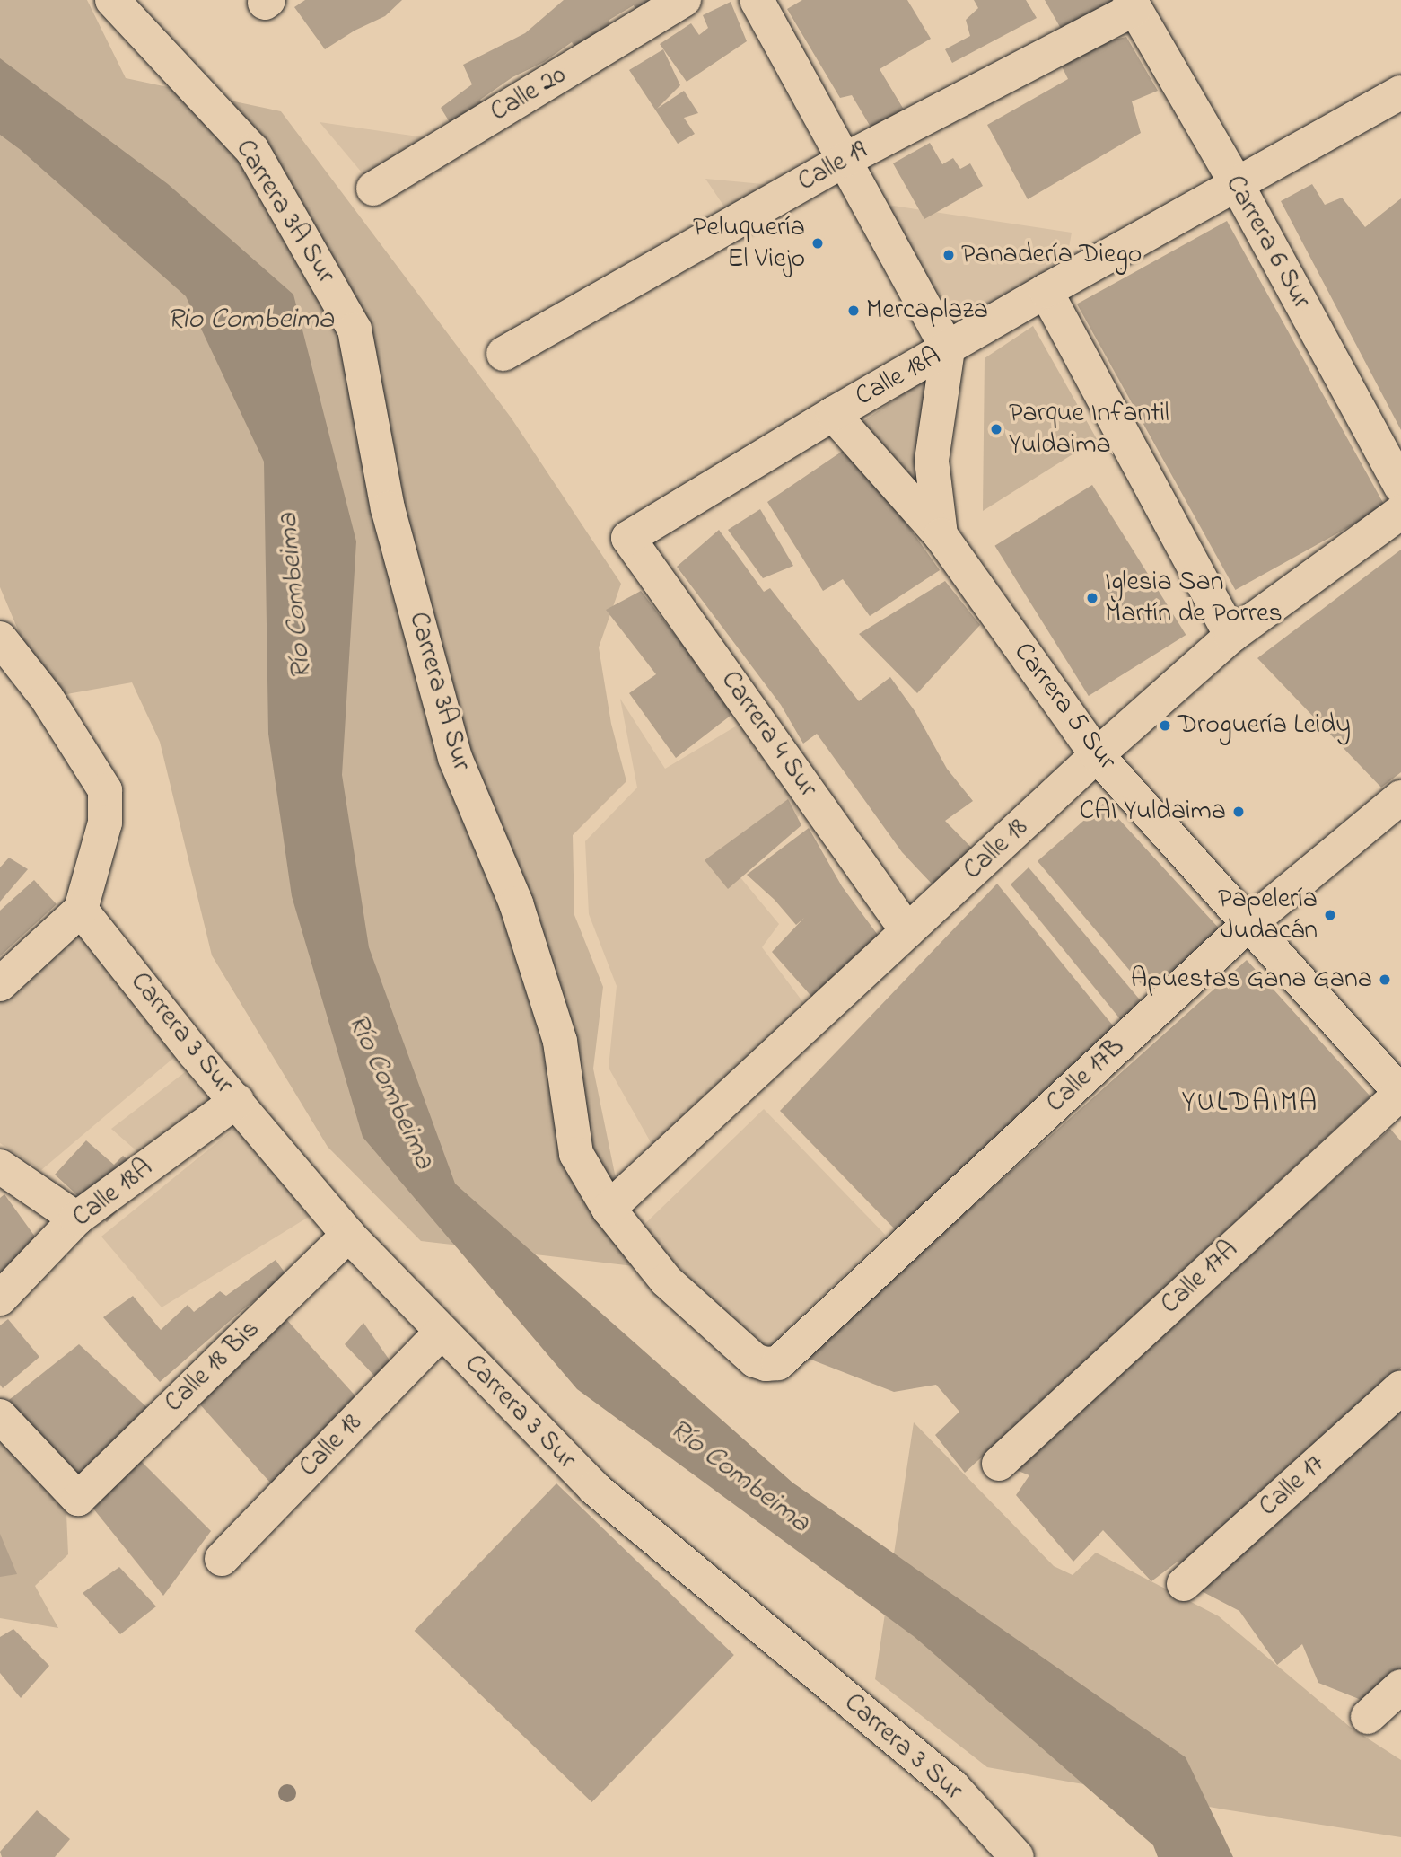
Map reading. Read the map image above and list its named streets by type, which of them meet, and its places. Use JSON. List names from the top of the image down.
{
  "streets": {
    "street": [
      "Calle 20",
      "Calle 19",
      "Carrera 3A Sur",
      "Carrera 6 Sur",
      "Calle 18A",
      "Carrera 5 Sur",
      "Carrera 4 Sur",
      "Calle 18",
      "Carrera 3 Sur",
      "Calle 17B",
      "Calle 17A",
      "Calle 18 Bis",
      "Calle 17"
    ]
  },
  "crossings": [
    ["Calle 19", "Carrera 6 Sur"],
    ["Carrera 3A Sur", "Calle 18"],
    ["Carrera 3A Sur", "Calle 17B"],
    ["Carrera 6 Sur", "Calle 18A"],
    ["Calle 18A", "Carrera 5 Sur"],
    ["Calle 18A", "Carrera 4 Sur"],
    ["Calle 18A", "Carrera 3 Sur"],
    ["Carrera 5 Sur", "Calle 18"],
    ["Carrera 5 Sur", "Calle 17B"],
    ["Carrera 5 Sur", "Calle 17A"],
    ["Carrera 4 Sur", "Calle 18"],
    ["Calle 18", "Carrera 3 Sur"],
    ["Carrera 3 Sur", "Calle 18 Bis"]
  ],
  "districts": ["YULDAIMA"],
  "water": ["Rio Combeima", "Río Combeima"],
  "places": [
    "Peluquería El Viejo",
    "Panadería Diego",
    "Mercaplaza",
    "Parque Infantil Yuldaima",
    "Iglesia San Martín de Porres",
    "Droguería Leidy",
    "CAI Yuldaima",
    "Papelería Judacán",
    "Apuestas Gana Gana"
  ]
}
